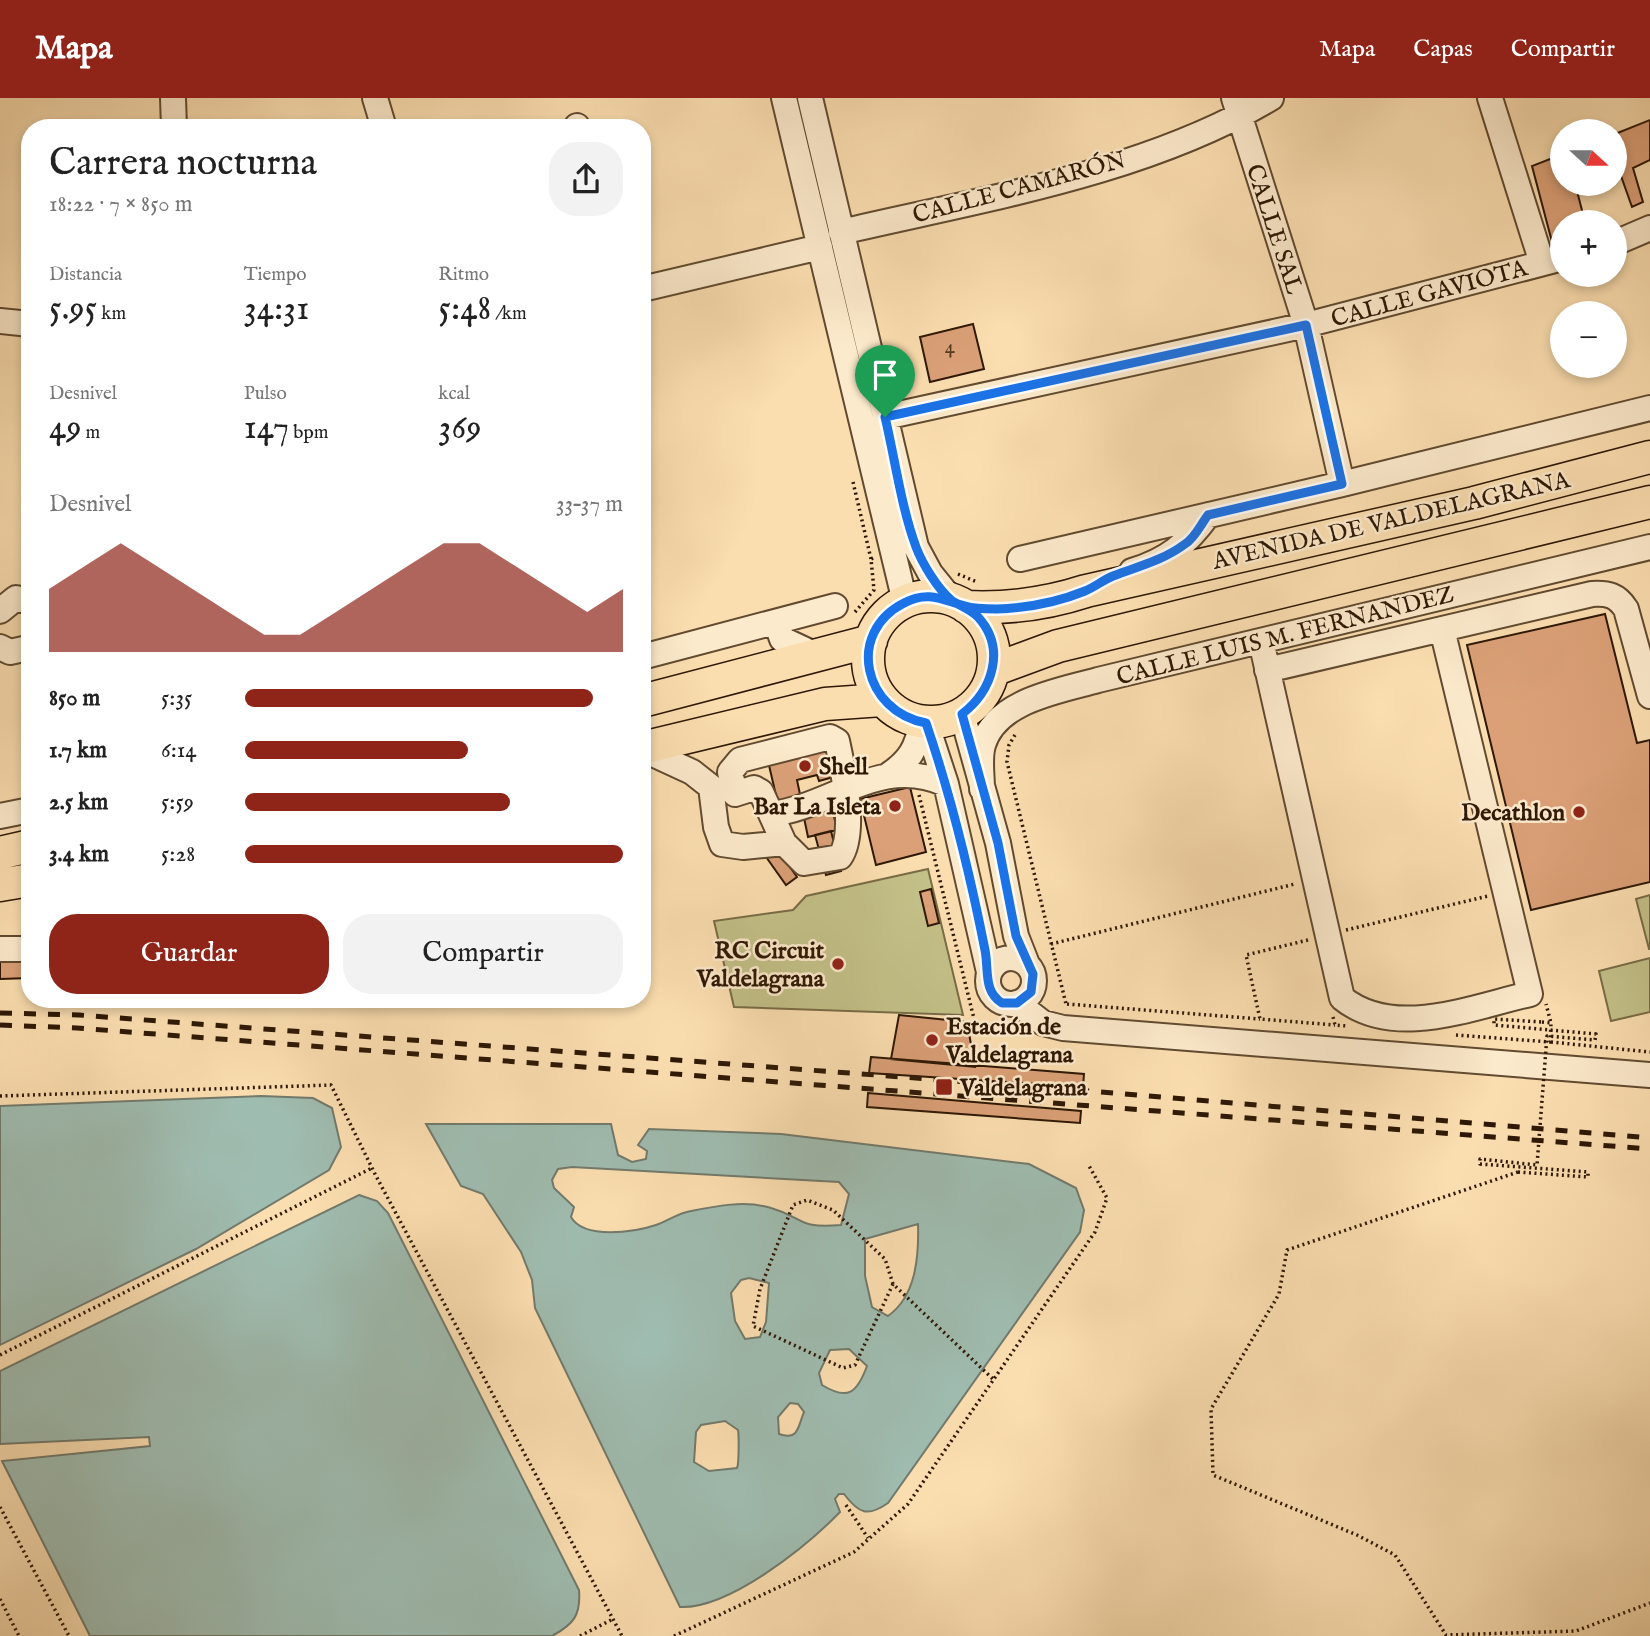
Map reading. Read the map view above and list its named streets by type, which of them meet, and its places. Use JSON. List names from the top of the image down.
{
  "streets": {
    "main road": ["AVENIDA DE VALDELAGRANA"],
    "street": [
      "CALLE CAMARÓN",
      "CALLE SAL",
      "CALLE GAVIOTA",
      "CALLE LUIS M. FERNANDEZ"
    ]
  },
  "crossings": [
    ["CALLE CAMARÓN", "CALLE SAL"],
    ["CALLE SAL", "CALLE GAVIOTA"]
  ],
  "places": {
    "other": [
      "Shell",
      "Bar La Isleta",
      "Decathlon",
      "RC Circuit Valdelagrana",
      "Estación de Valdelagrana"
    ],
    "transit": ["Valdelagrana"]
  },
  "house_numbers": ["4"],
  "north": "right",
  "page": {
    "header": "Mapa",
    "nav": ["Mapa", "Capas", "Compartir"],
    "map_buttons": ["+", "−"],
    "heading": ["Carrera nocturna", "18:22 · 7 × 850 m"],
    "stats": [
      ["Distancia", "5.95 km"],
      ["Tiempo", "34:31"],
      ["Ritmo", "5:48 /km"],
      ["Desnivel", "49 m"],
      ["Pulso", "147 bpm"],
      ["kcal", "369"]
    ],
    "chart": ["Desnivel", "33–37 m"],
    "list": [
      {
        "name": "850 m",
        "note": "5:35"
      },
      {
        "name": "1.7 km",
        "note": "6:14"
      },
      {
        "name": "2.5 km",
        "note": "5:59"
      },
      {
        "name": "3.4 km",
        "note": "5:28"
      }
    ],
    "buttons": ["Guardar", "Compartir"]
  }
}
